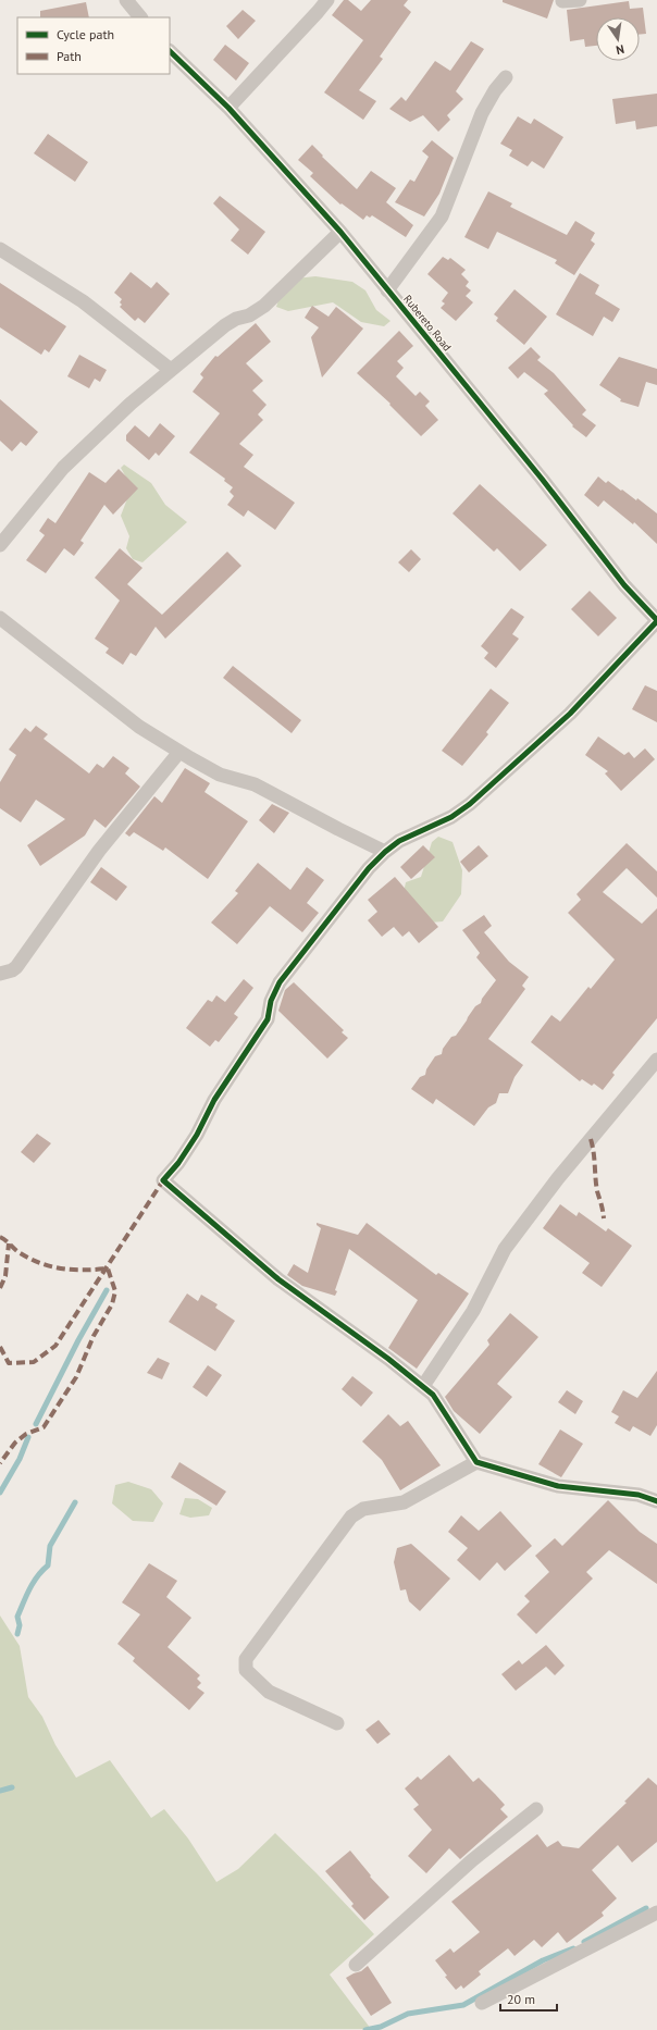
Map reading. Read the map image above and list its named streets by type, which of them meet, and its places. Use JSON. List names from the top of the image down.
{
  "streets": {
    "street": ["Rubereto Road"]
  },
  "legend": ["Cycle path", "Path"],
  "scale_bar": "20 m",
  "north": "bottom"
}
